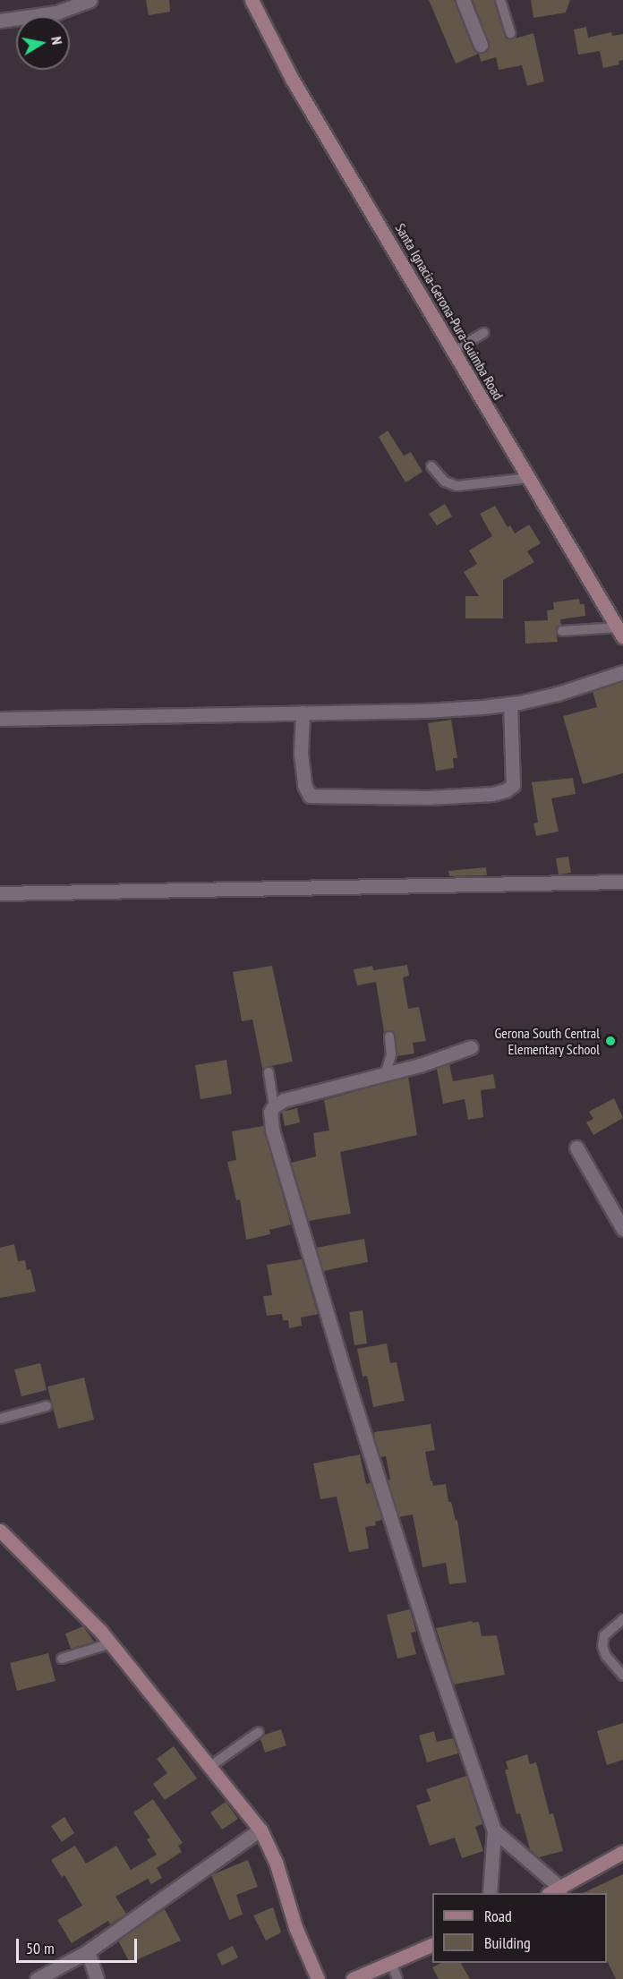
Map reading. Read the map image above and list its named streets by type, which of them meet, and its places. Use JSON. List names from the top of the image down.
{
  "streets": {
    "street": ["Santa Ignacia-Gerona-Pura-Guimba Road"]
  },
  "places": ["Gerona South Central Elementary School"],
  "legend": ["Road", "Building"],
  "scale_bar": "50 m",
  "north": "right"
}
